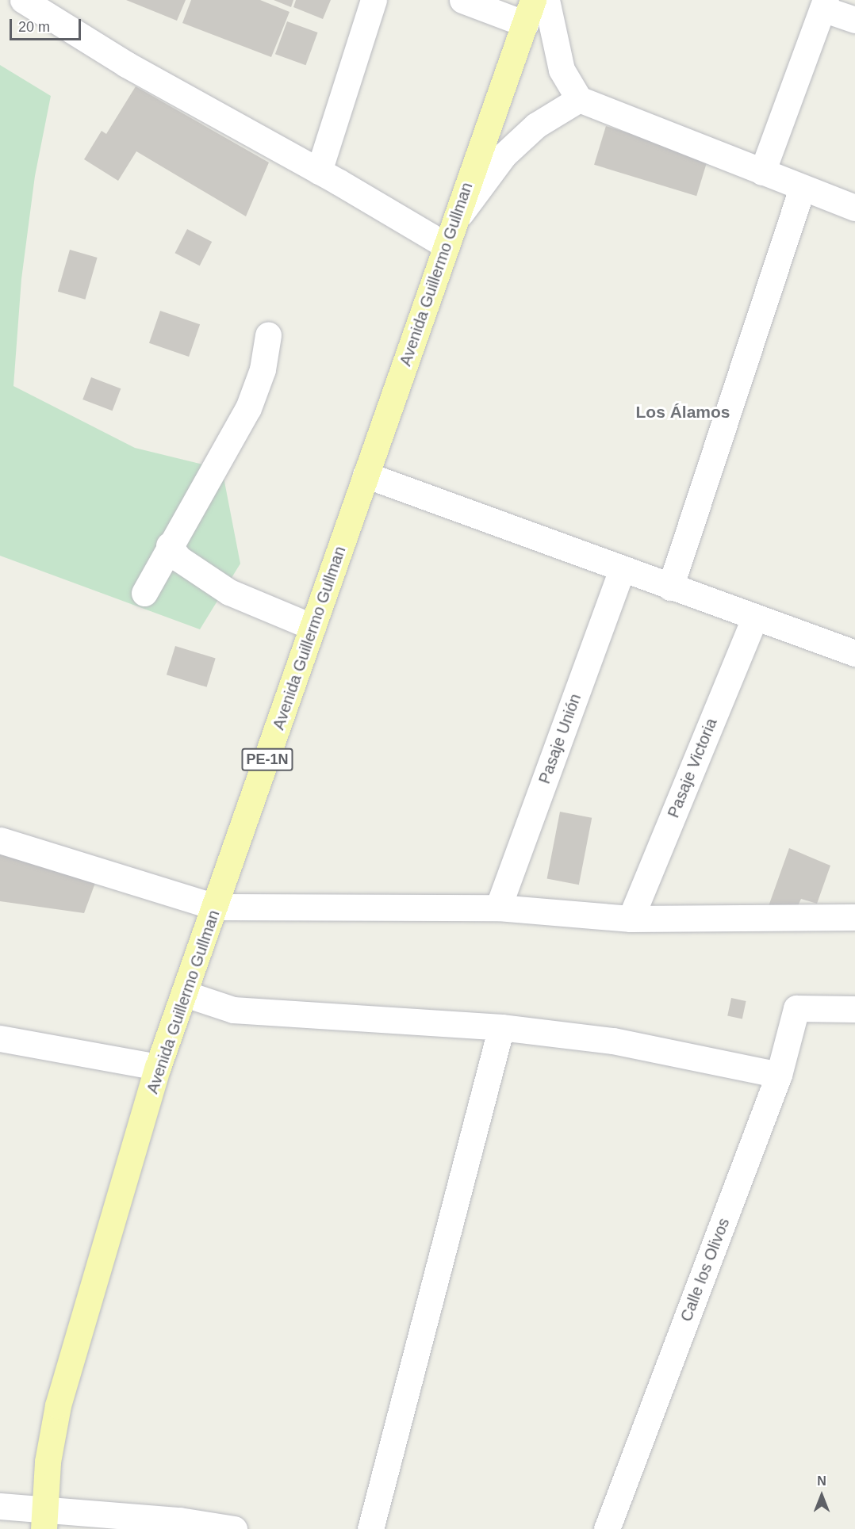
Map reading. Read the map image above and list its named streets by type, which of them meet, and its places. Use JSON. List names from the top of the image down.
{
  "streets": {
    "main road": ["Avenida Guillermo Gullman", "PE-1N"],
    "street": ["Pasaje Unión", "Pasaje Victoria", "Calle los Olivos"]
  },
  "districts": ["Los Álamos"],
  "scale_bar": "20 m",
  "north": "top"
}
